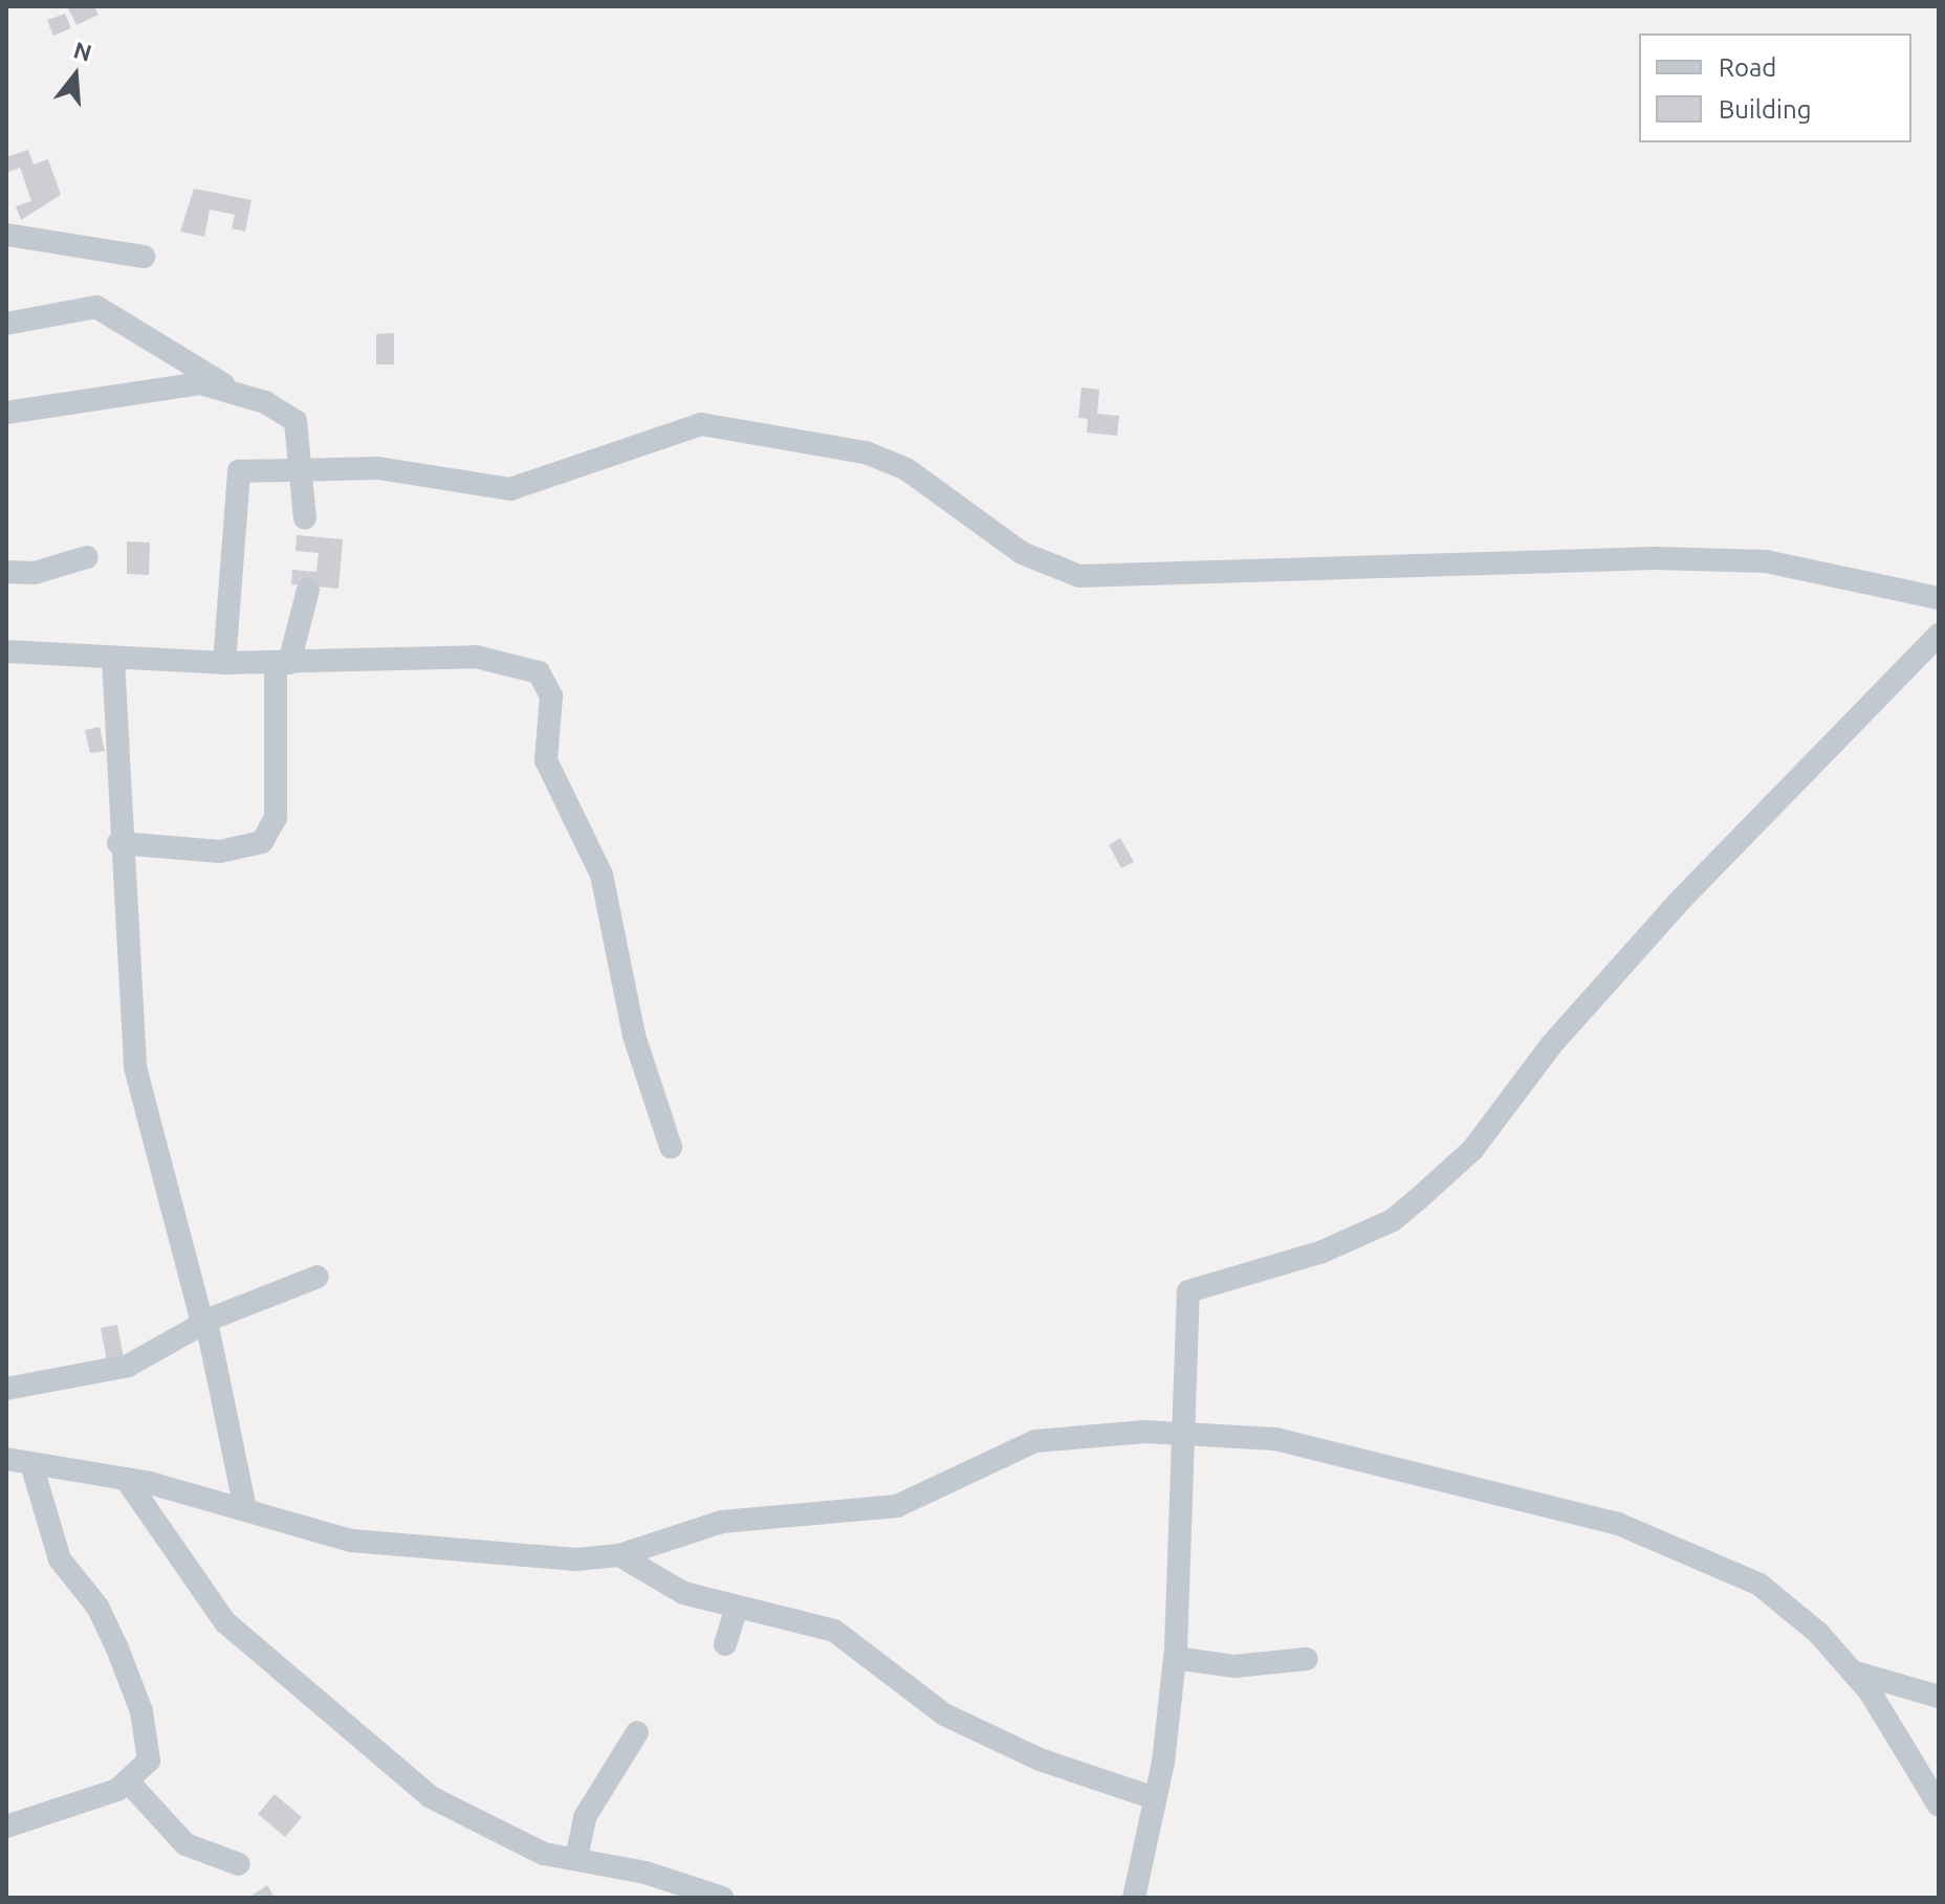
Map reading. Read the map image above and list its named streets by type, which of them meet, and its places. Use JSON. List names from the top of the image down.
{
  "legend": ["Road", "Building"],
  "north": "top"
}
